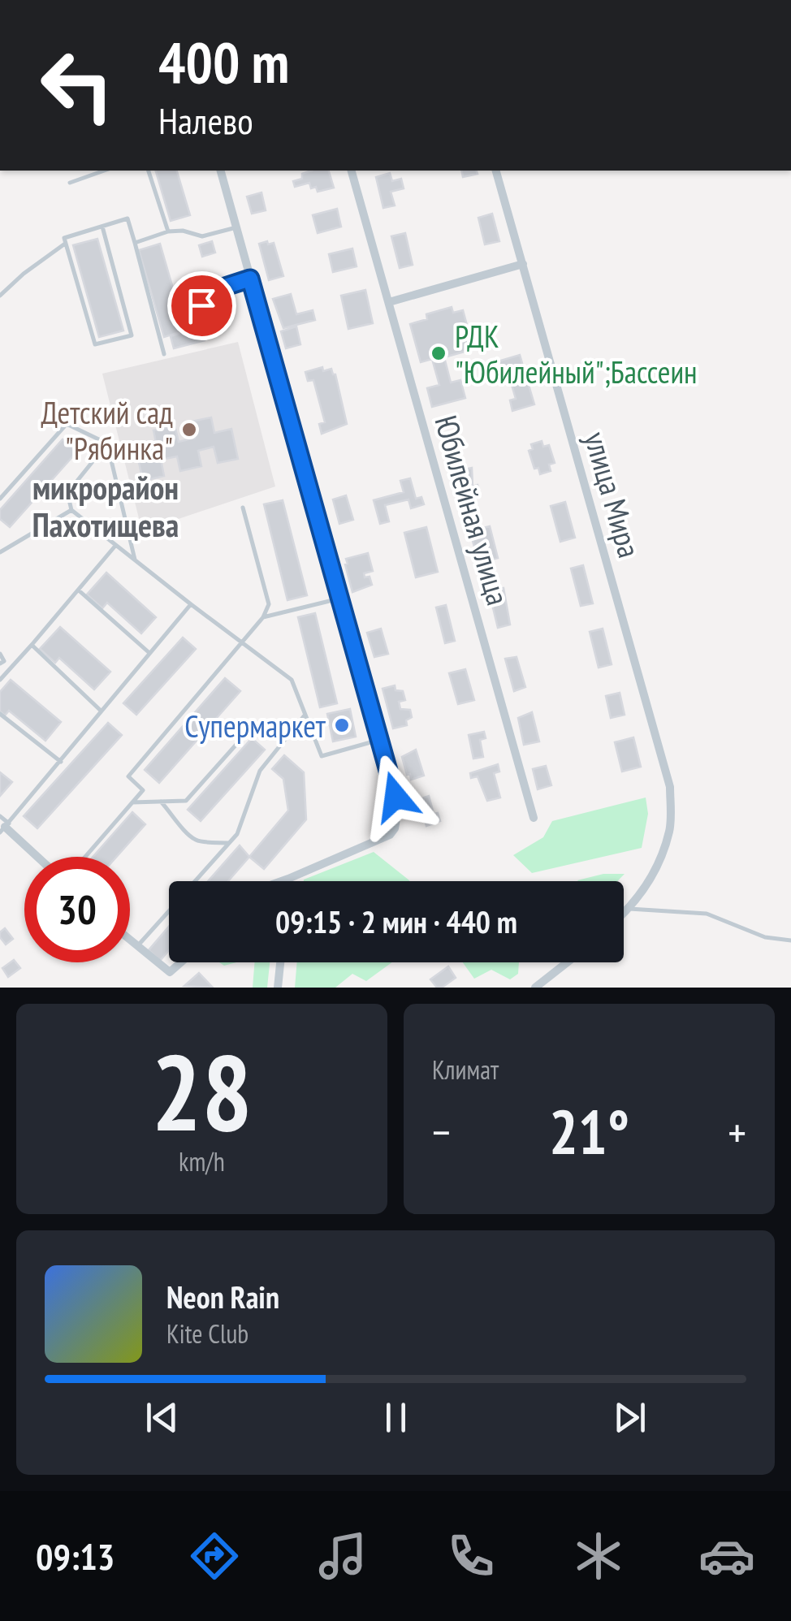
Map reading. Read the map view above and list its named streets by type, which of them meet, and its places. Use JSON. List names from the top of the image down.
{
  "streets": {
    "street": ["улица Мира", "Юбилейная улица"]
  },
  "districts": ["микрорайон Пахотищева"],
  "places": ["РДК \"Юбилейный\";Бассеин", "Детский сад \"Рябинка\"", "Супермаркет"],
  "page": {
    "turn": ["400 m", "Налево"],
    "limit": "30",
    "trip": "09:15 · 2 мин · 440 m",
    "tile": [
      ["28", "km/h"],
      "Климат"
    ],
    "heat": ["−", "21°", "+"],
    "song": ["Neon Rain", "Kite Club"],
    "tabs": "09:13"
  }
}
